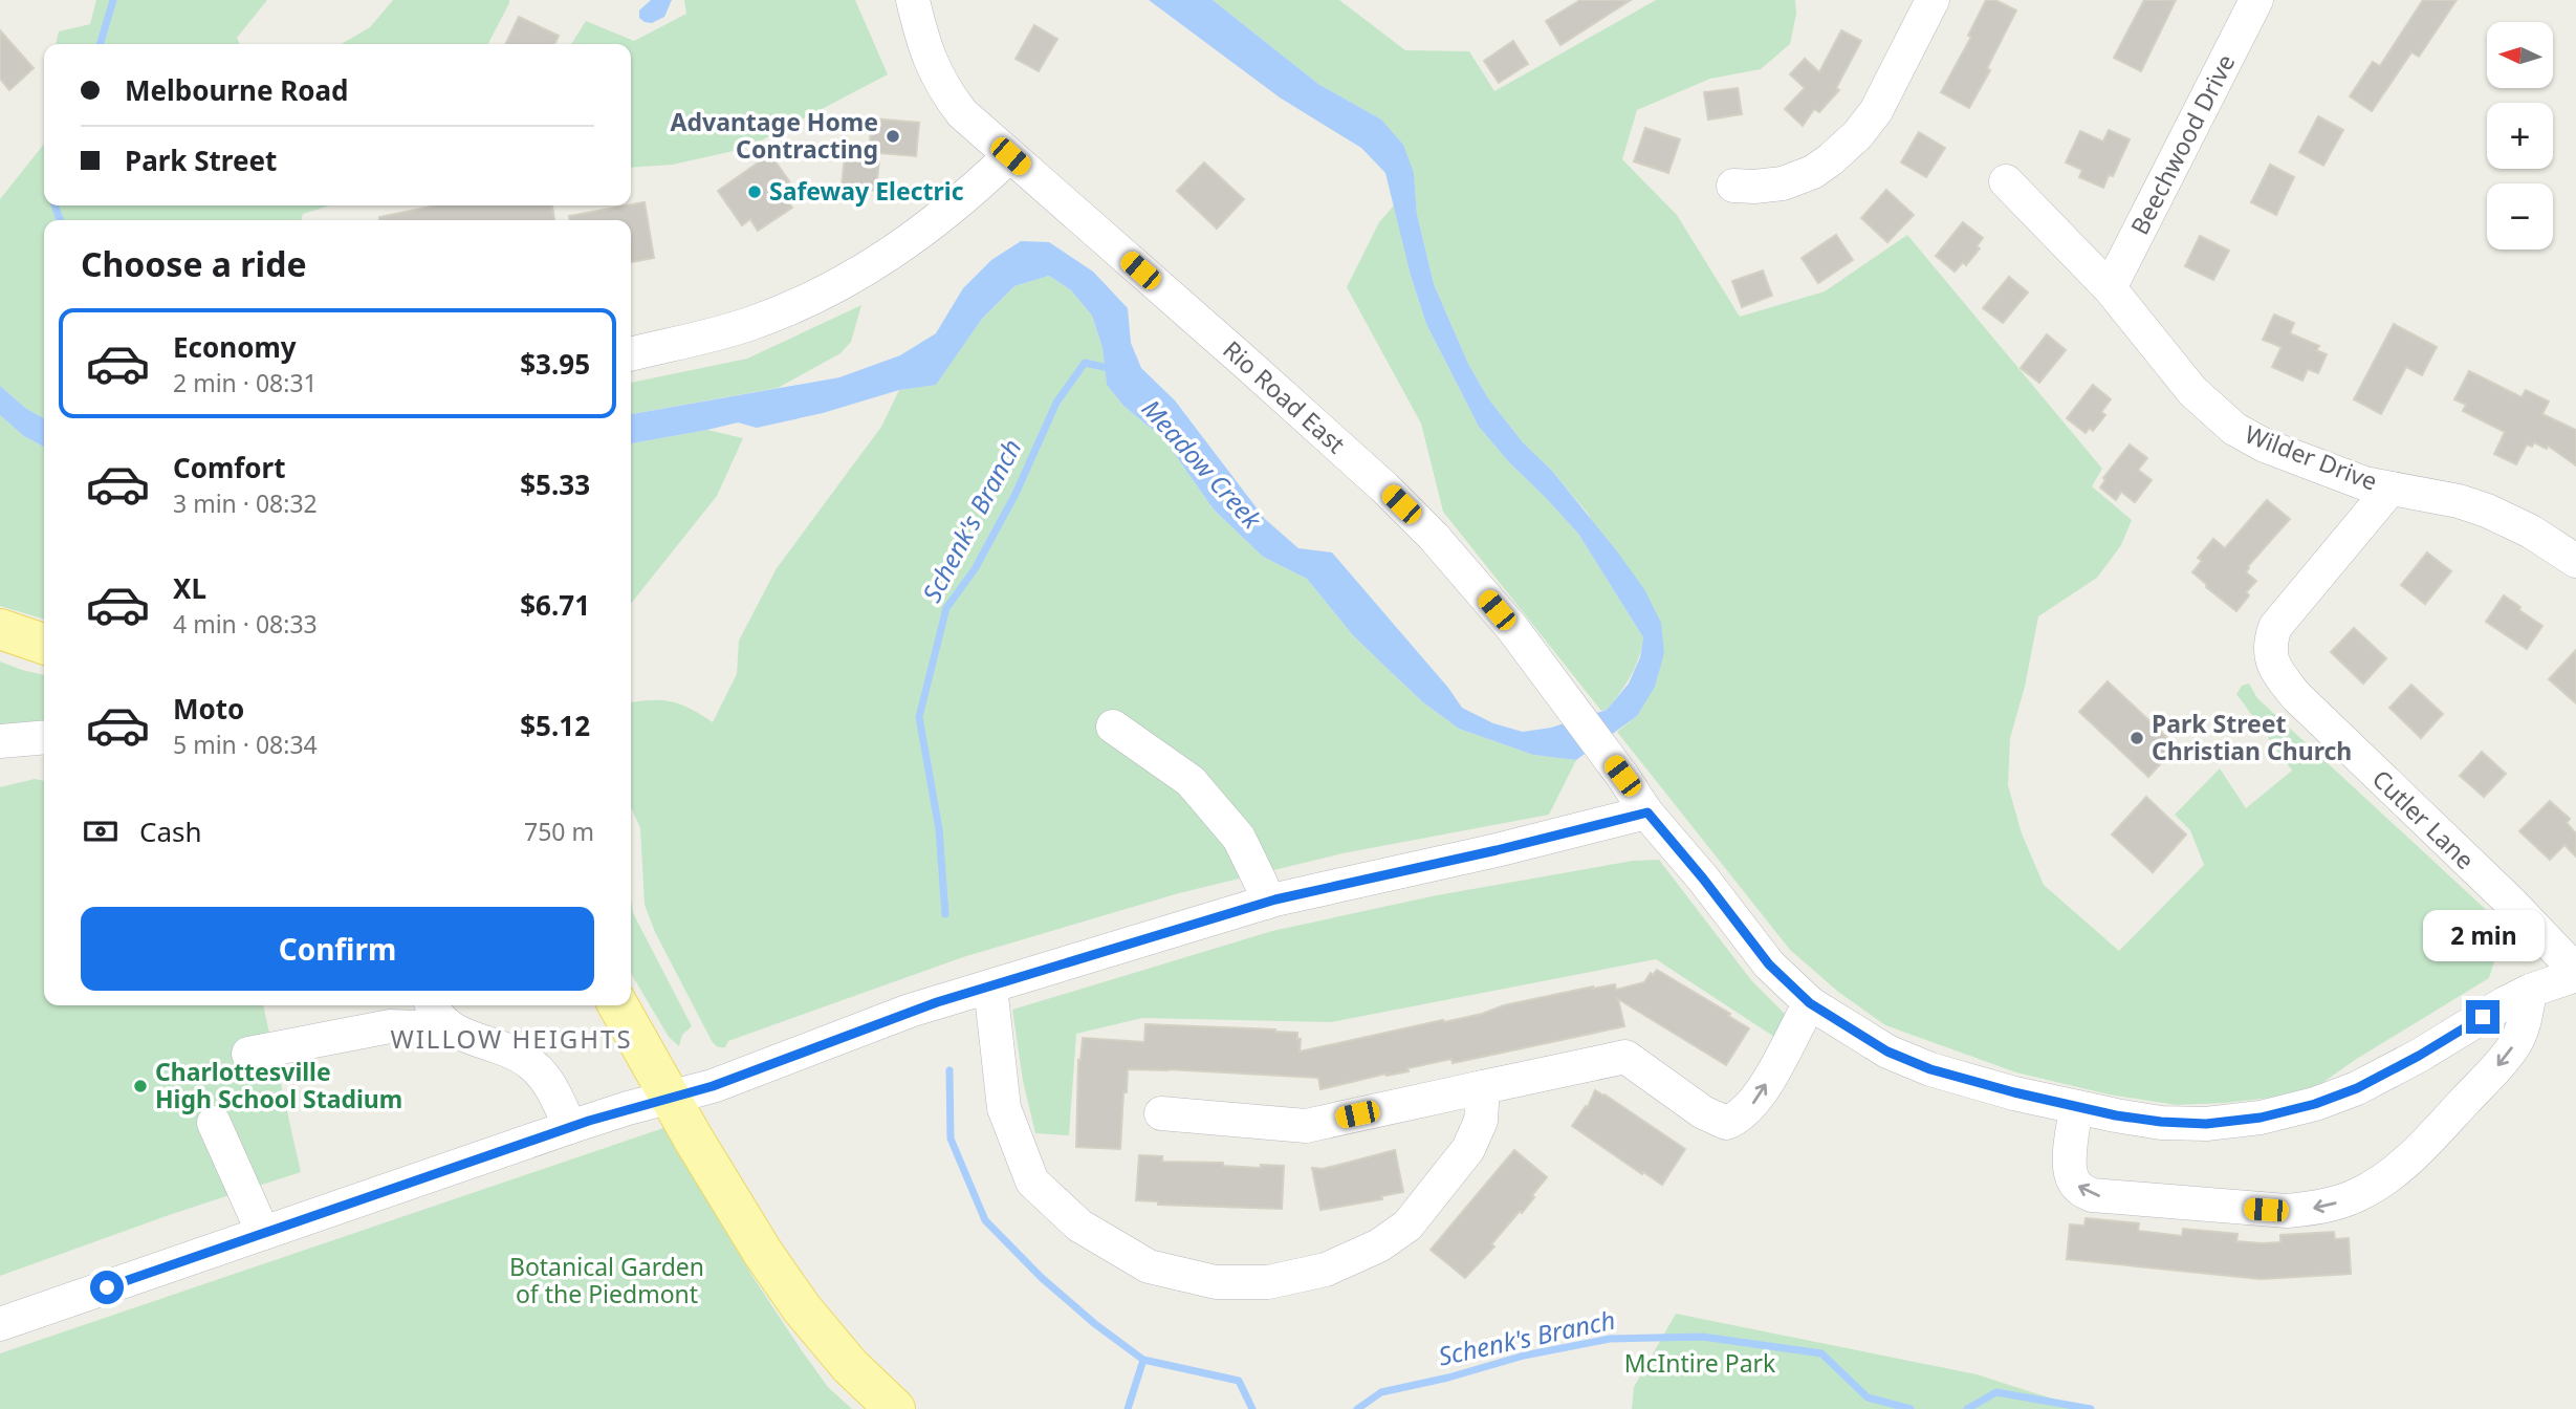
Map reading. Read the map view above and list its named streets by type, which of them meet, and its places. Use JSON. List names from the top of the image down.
{
  "streets": {
    "street": [
      "Beechwood Drive",
      "Rio Road East",
      "Wilder Drive",
      "Cutler Lane"
    ]
  },
  "crossings": [
    ["Beechwood Drive", "Wilder Drive"],
    ["Rio Road East", "Cutler Lane"],
    ["Wilder Drive", "Cutler Lane"]
  ],
  "districts": ["WILLOW HEIGHTS"],
  "water": ["Meadow Creek", "Schenk's Branch"],
  "parks": ["Botanical Garden of the Piedmont", "McIntire Park"],
  "places": [
    "Advantage Home Contracting",
    "Safeway Electric",
    "Park Street Christian Church",
    "Charlottesville High School Stadium"
  ],
  "north": "left",
  "page": {
    "map_buttons": ["+", "−"],
    "banner": ["Melbourne Road", "Park Street"],
    "heading": "Choose a ride",
    "list": [
      {
        "name": "Economy",
        "note": "2 min · 08:31",
        "value": "$3.95"
      },
      {
        "name": "Comfort",
        "note": "3 min · 08:32",
        "value": "$5.33"
      },
      {
        "name": "XL",
        "note": "4 min · 08:33",
        "value": "$6.71"
      },
      {
        "name": "Moto",
        "note": "5 min · 08:34",
        "value": "$5.12"
      }
    ],
    "pay": ["Cash", "750 m"],
    "buttons": "Confirm",
    "bubble": "2 min"
  }
}
